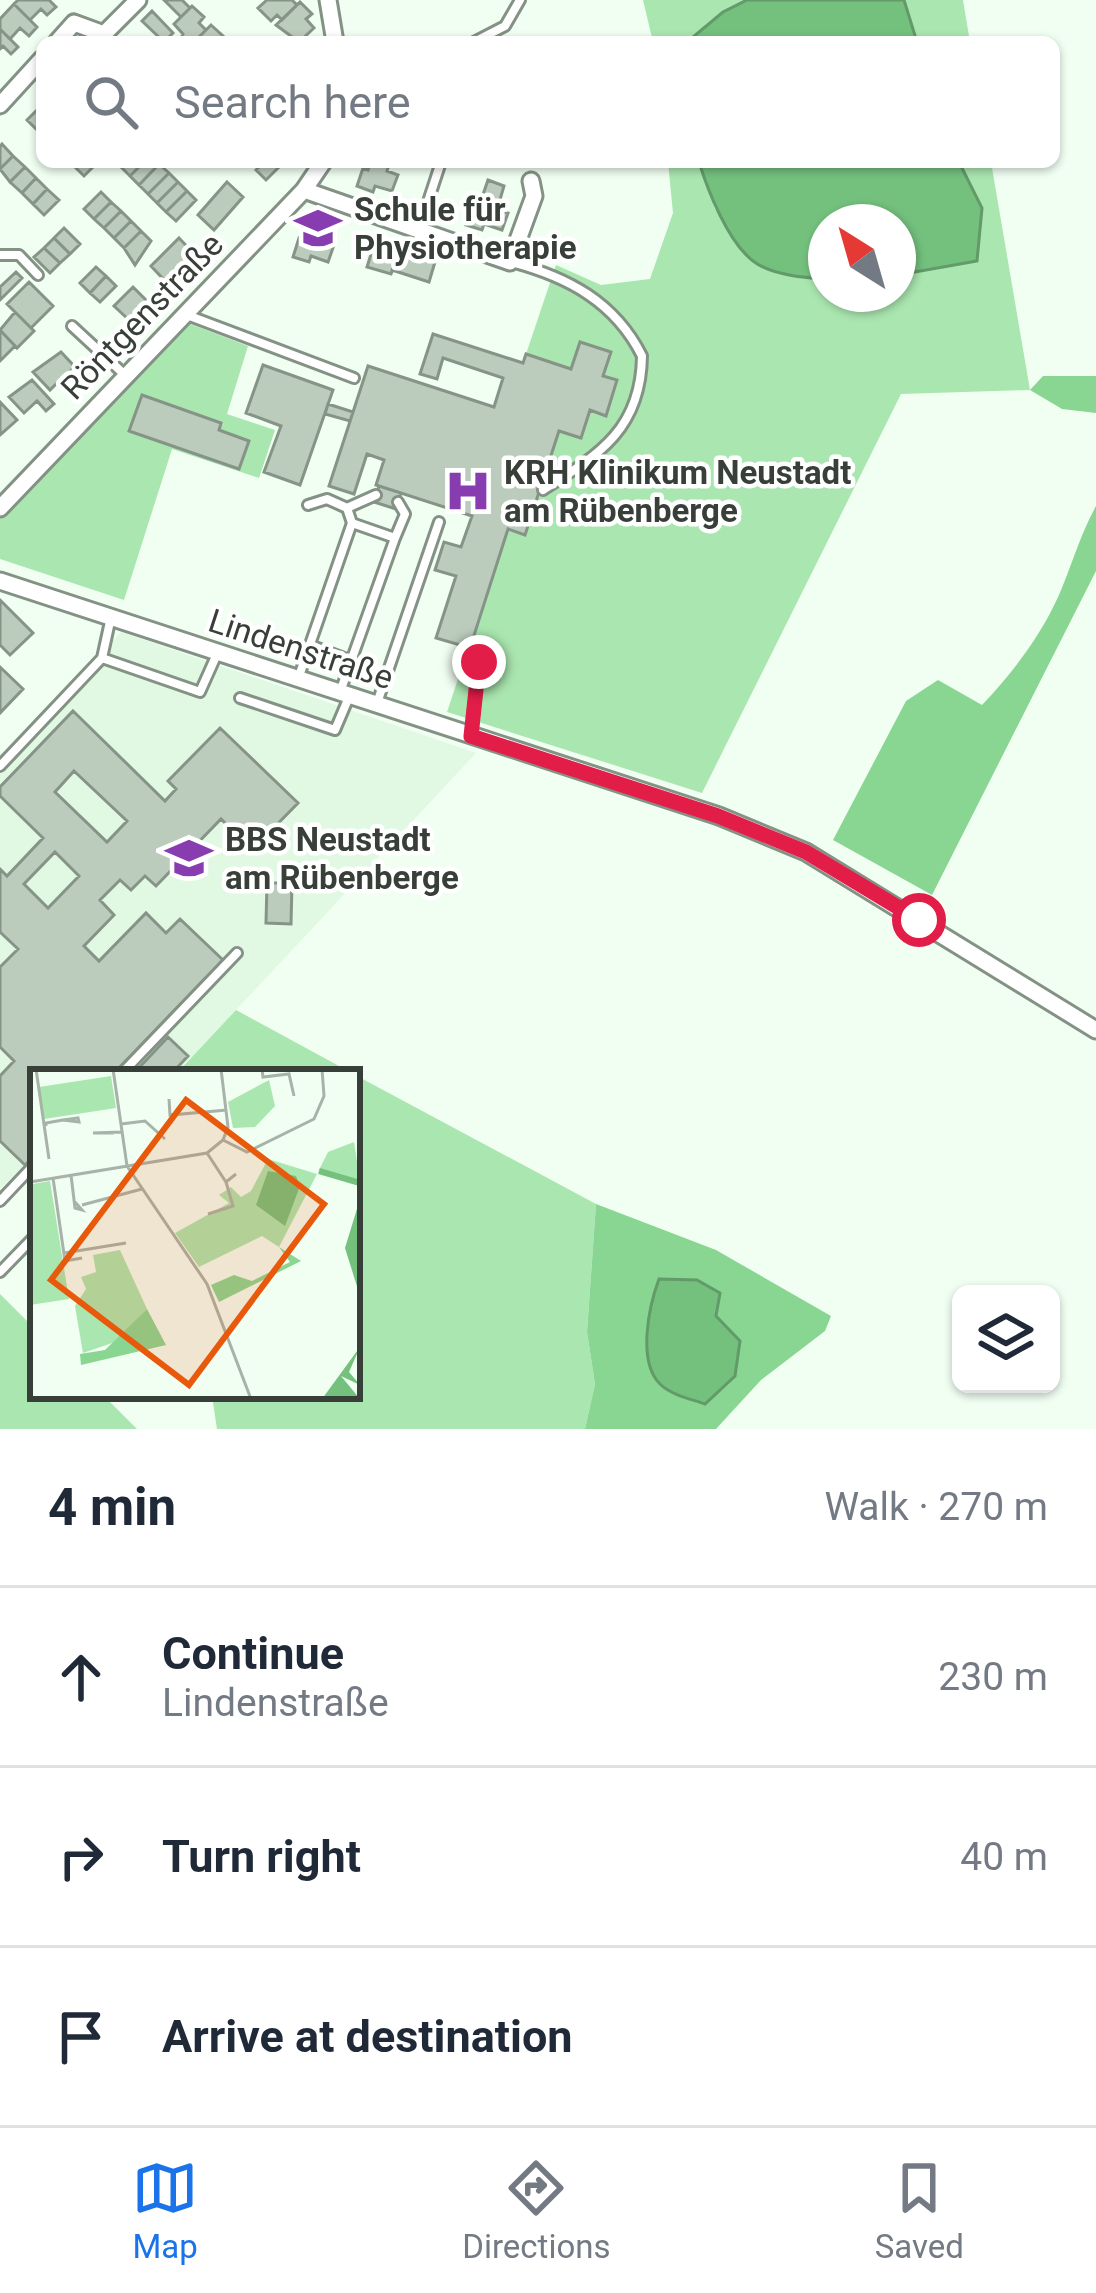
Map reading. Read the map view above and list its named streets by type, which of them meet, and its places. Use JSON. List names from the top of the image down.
{
  "streets": {
    "street": ["Röntgenstraße", "Lindenstraße"]
  },
  "places": {
    "school or university": ["Schule für Physiotherapie", "BBS Neustadt am Rübenberge"],
    "hospital": ["KRH Klinikum Neustadt am Rübenberge"]
  },
  "north": "top left",
  "page": {
    "search": "Search here",
    "heading": ["4 min", "Walk · 270 m"],
    "list": [
      ["Continue", "Lindenstraße", "230 m"],
      ["Turn right", "40 m"],
      "Arrive at destination"
    ],
    "nav": ["Map", "Directions", "Saved"]
  }
}
